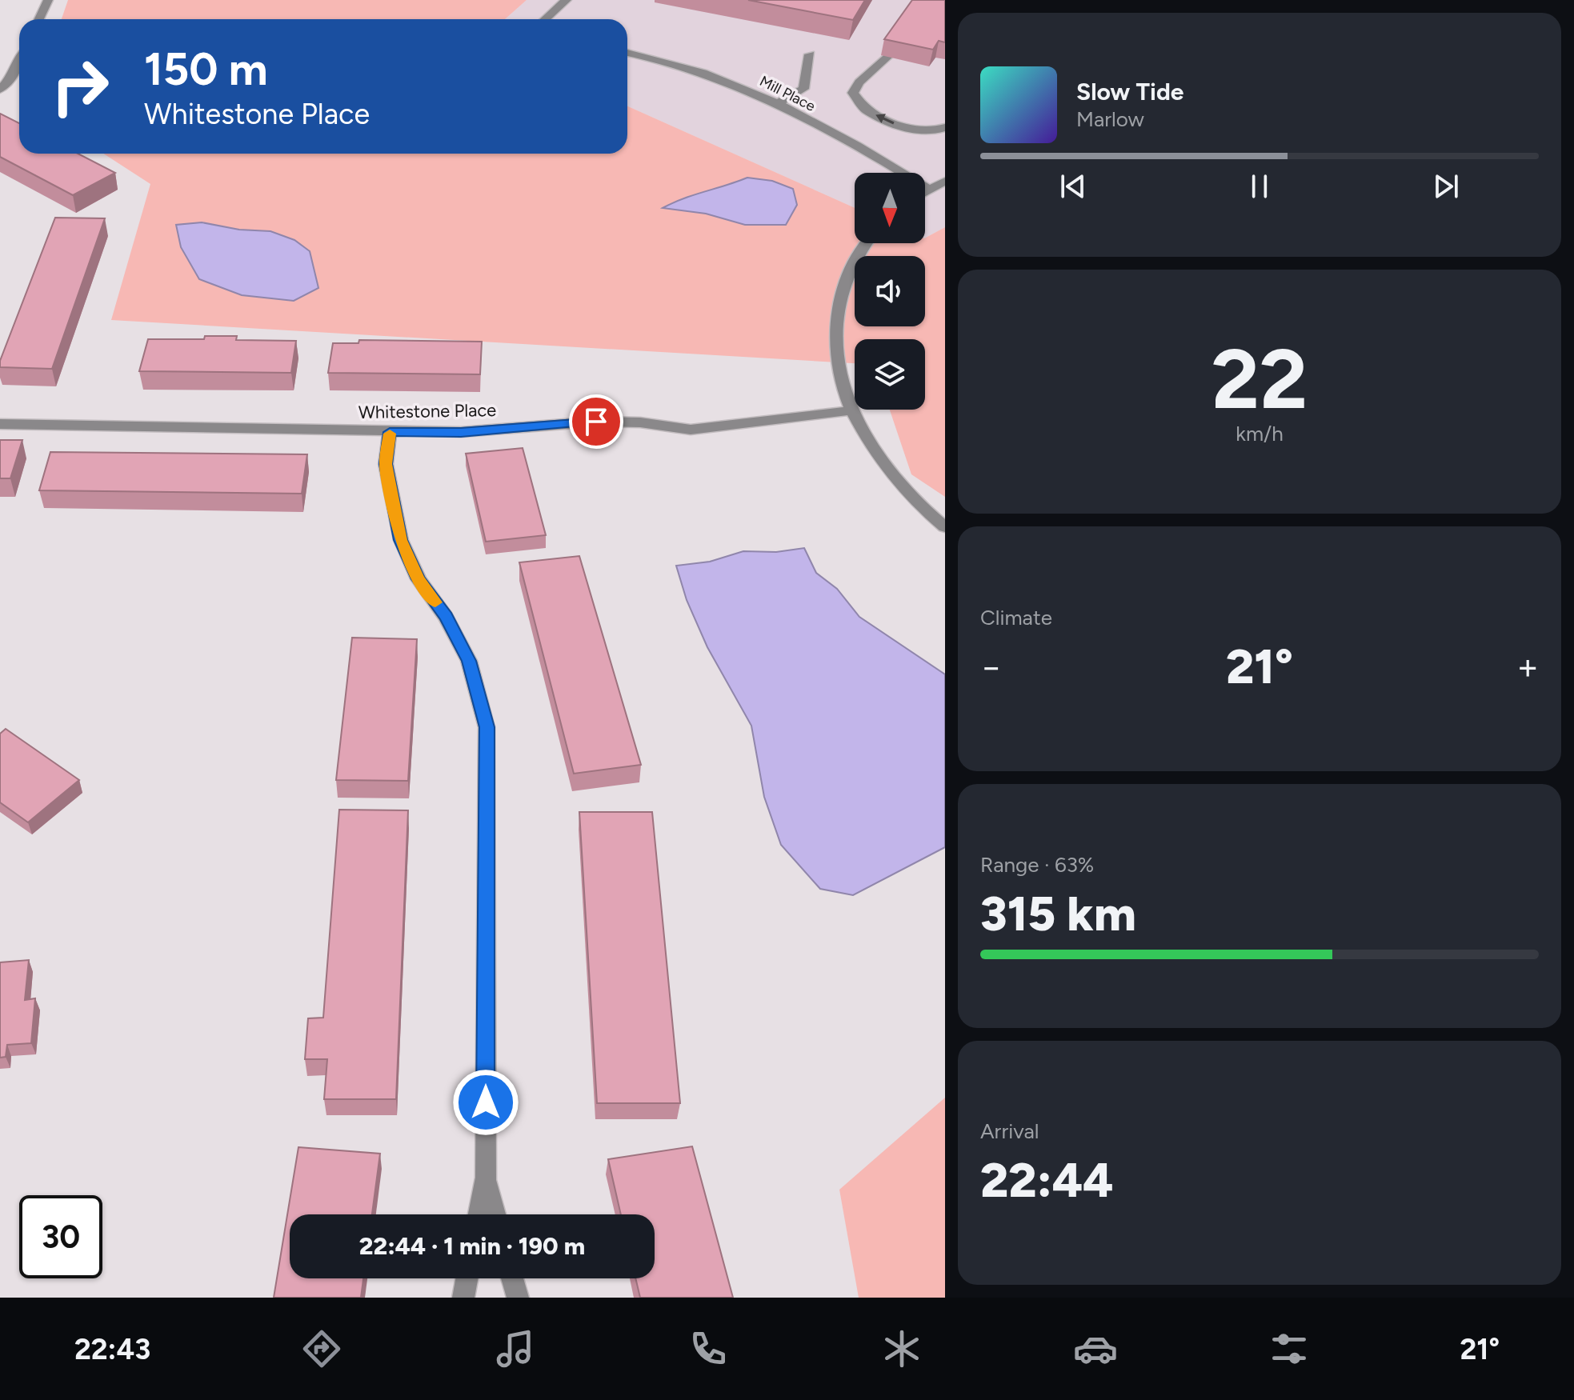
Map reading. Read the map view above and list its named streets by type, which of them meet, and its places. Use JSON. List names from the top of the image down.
{
  "streets": {
    "street": ["Mill Place", "Whitestone Place"]
  },
  "north": "bottom",
  "page": {
    "turn": ["150 m", "Whitestone Place"],
    "song": ["Slow Tide", "Marlow"],
    "tile": [
      ["22", "km/h"],
      "Climate",
      ["Range · 63%", "315 km"],
      ["Arrival", "22:44"]
    ],
    "heat": ["−", "21°", "+"],
    "limit": "30",
    "trip": "22:44 · 1 min · 190 m",
    "tabs": ["22:43", "21°"]
  }
}
